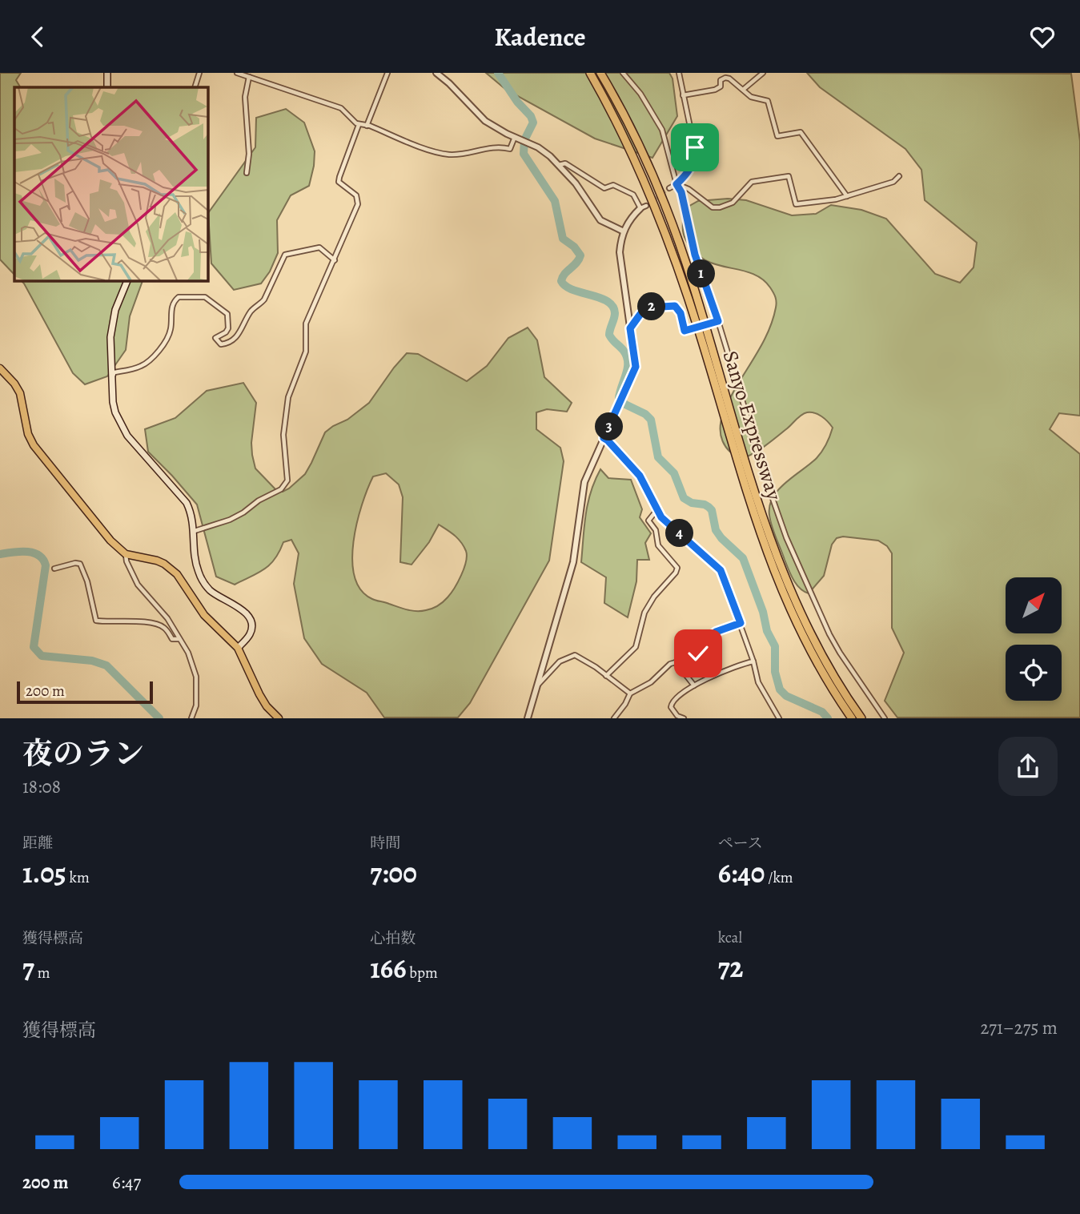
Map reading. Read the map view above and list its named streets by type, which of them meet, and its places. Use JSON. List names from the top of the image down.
{
  "streets": {
    "highway": ["Sanyo Expressway"]
  },
  "scale_bar": "200 m",
  "north": "top right",
  "page": {
    "header": "Kadence",
    "pins": [
      "1",
      "2",
      "3",
      "4"
    ],
    "scale": "200 m",
    "heading": ["夜のラン", "18:08"],
    "stats": [
      ["距離", "1.05 km"],
      ["時間", "7:00"],
      ["ペース", "6:40 /km"],
      ["獲得標高", "7 m"],
      ["心拍数", "166 bpm"],
      ["kcal", "72"]
    ],
    "chart": ["獲得標高", "271–275 m"],
    "list": [
      {
        "name": "200 m",
        "note": "6:47"
      }
    ]
  }
}
